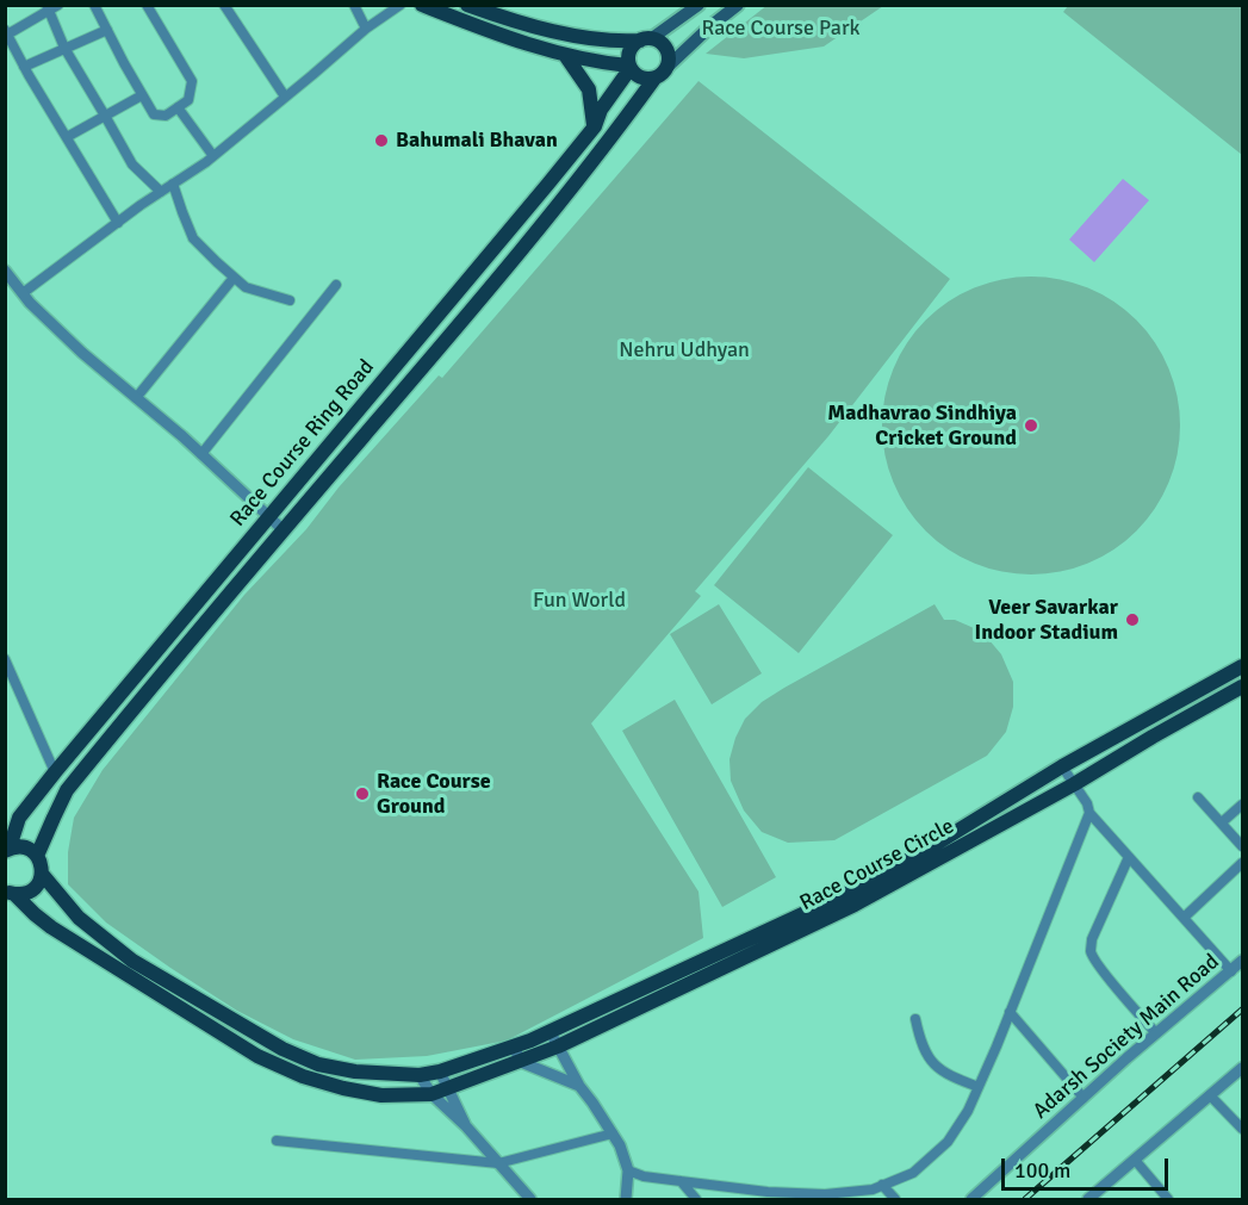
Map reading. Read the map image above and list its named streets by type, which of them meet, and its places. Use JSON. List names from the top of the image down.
{
  "streets": {
    "main road": ["Race Course Ring Road", "Race Course Circle"],
    "street": ["Adarsh Society Main Road"]
  },
  "parks": ["Race Course Park", "Nehru Udhyan", "Fun World"],
  "places": [
    "Bahumali Bhavan",
    "Madhavrao Sindhiya Cricket Ground",
    "Veer Savarkar Indoor Stadium",
    "Race Course Ground"
  ],
  "scale_bar": "100 m"
}
